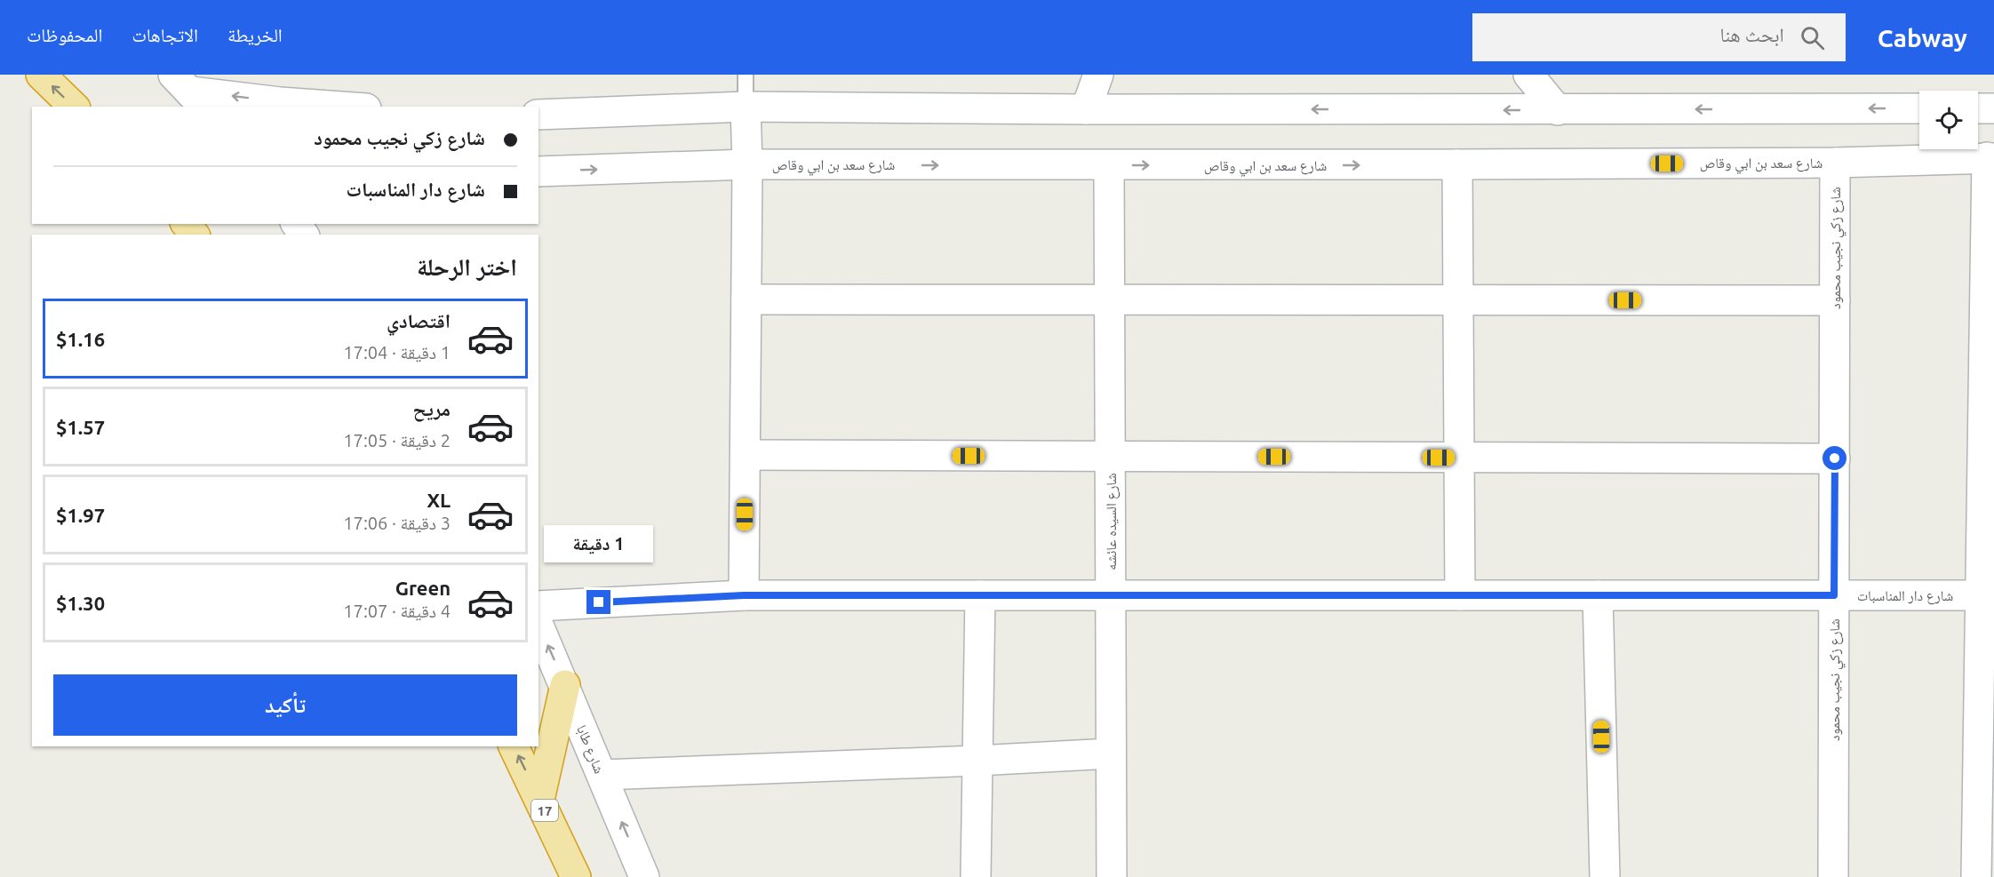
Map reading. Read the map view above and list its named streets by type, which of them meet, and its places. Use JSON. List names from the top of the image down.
{
  "streets": {
    "highway": ["17"],
    "street": [
      "شارع سعد بن ابي وقاص",
      "شارع زكي نجيب محمود",
      "شارع السيده عائشه",
      "شارع دار المناسبات",
      "شارع طابا"
    ]
  },
  "crossings": [
    ["شارع سعد بن ابي وقاص", "شارع زكي نجيب محمود"],
    ["شارع سعد بن ابي وقاص", "شارع السيده عائشه"],
    ["شارع زكي نجيب محمود", "شارع دار المناسبات"],
    ["شارع السيده عائشه", "شارع دار المناسبات"]
  ],
  "page": {
    "header": "Cabway",
    "search": "ابحث هنا",
    "nav": ["الخريطة", "الاتجاهات", "المحفوظات"],
    "banner": ["شارع زكي نجيب محمود", "شارع دار المناسبات"],
    "heading": "اختر الرحلة",
    "list": [
      {
        "name": "اقتصادي",
        "note": "1 دقيقة · 17:04",
        "value": "$1.16"
      },
      {
        "name": "مريح",
        "note": "2 دقيقة · 17:05",
        "value": "$1.57"
      },
      {
        "name": "XL",
        "note": "3 دقيقة · 17:06",
        "value": "$1.97"
      },
      {
        "name": "Green",
        "note": "4 دقيقة · 17:07",
        "value": "$1.30"
      }
    ],
    "bubble": "1 دقيقة",
    "buttons": "تأكيد"
  }
}
